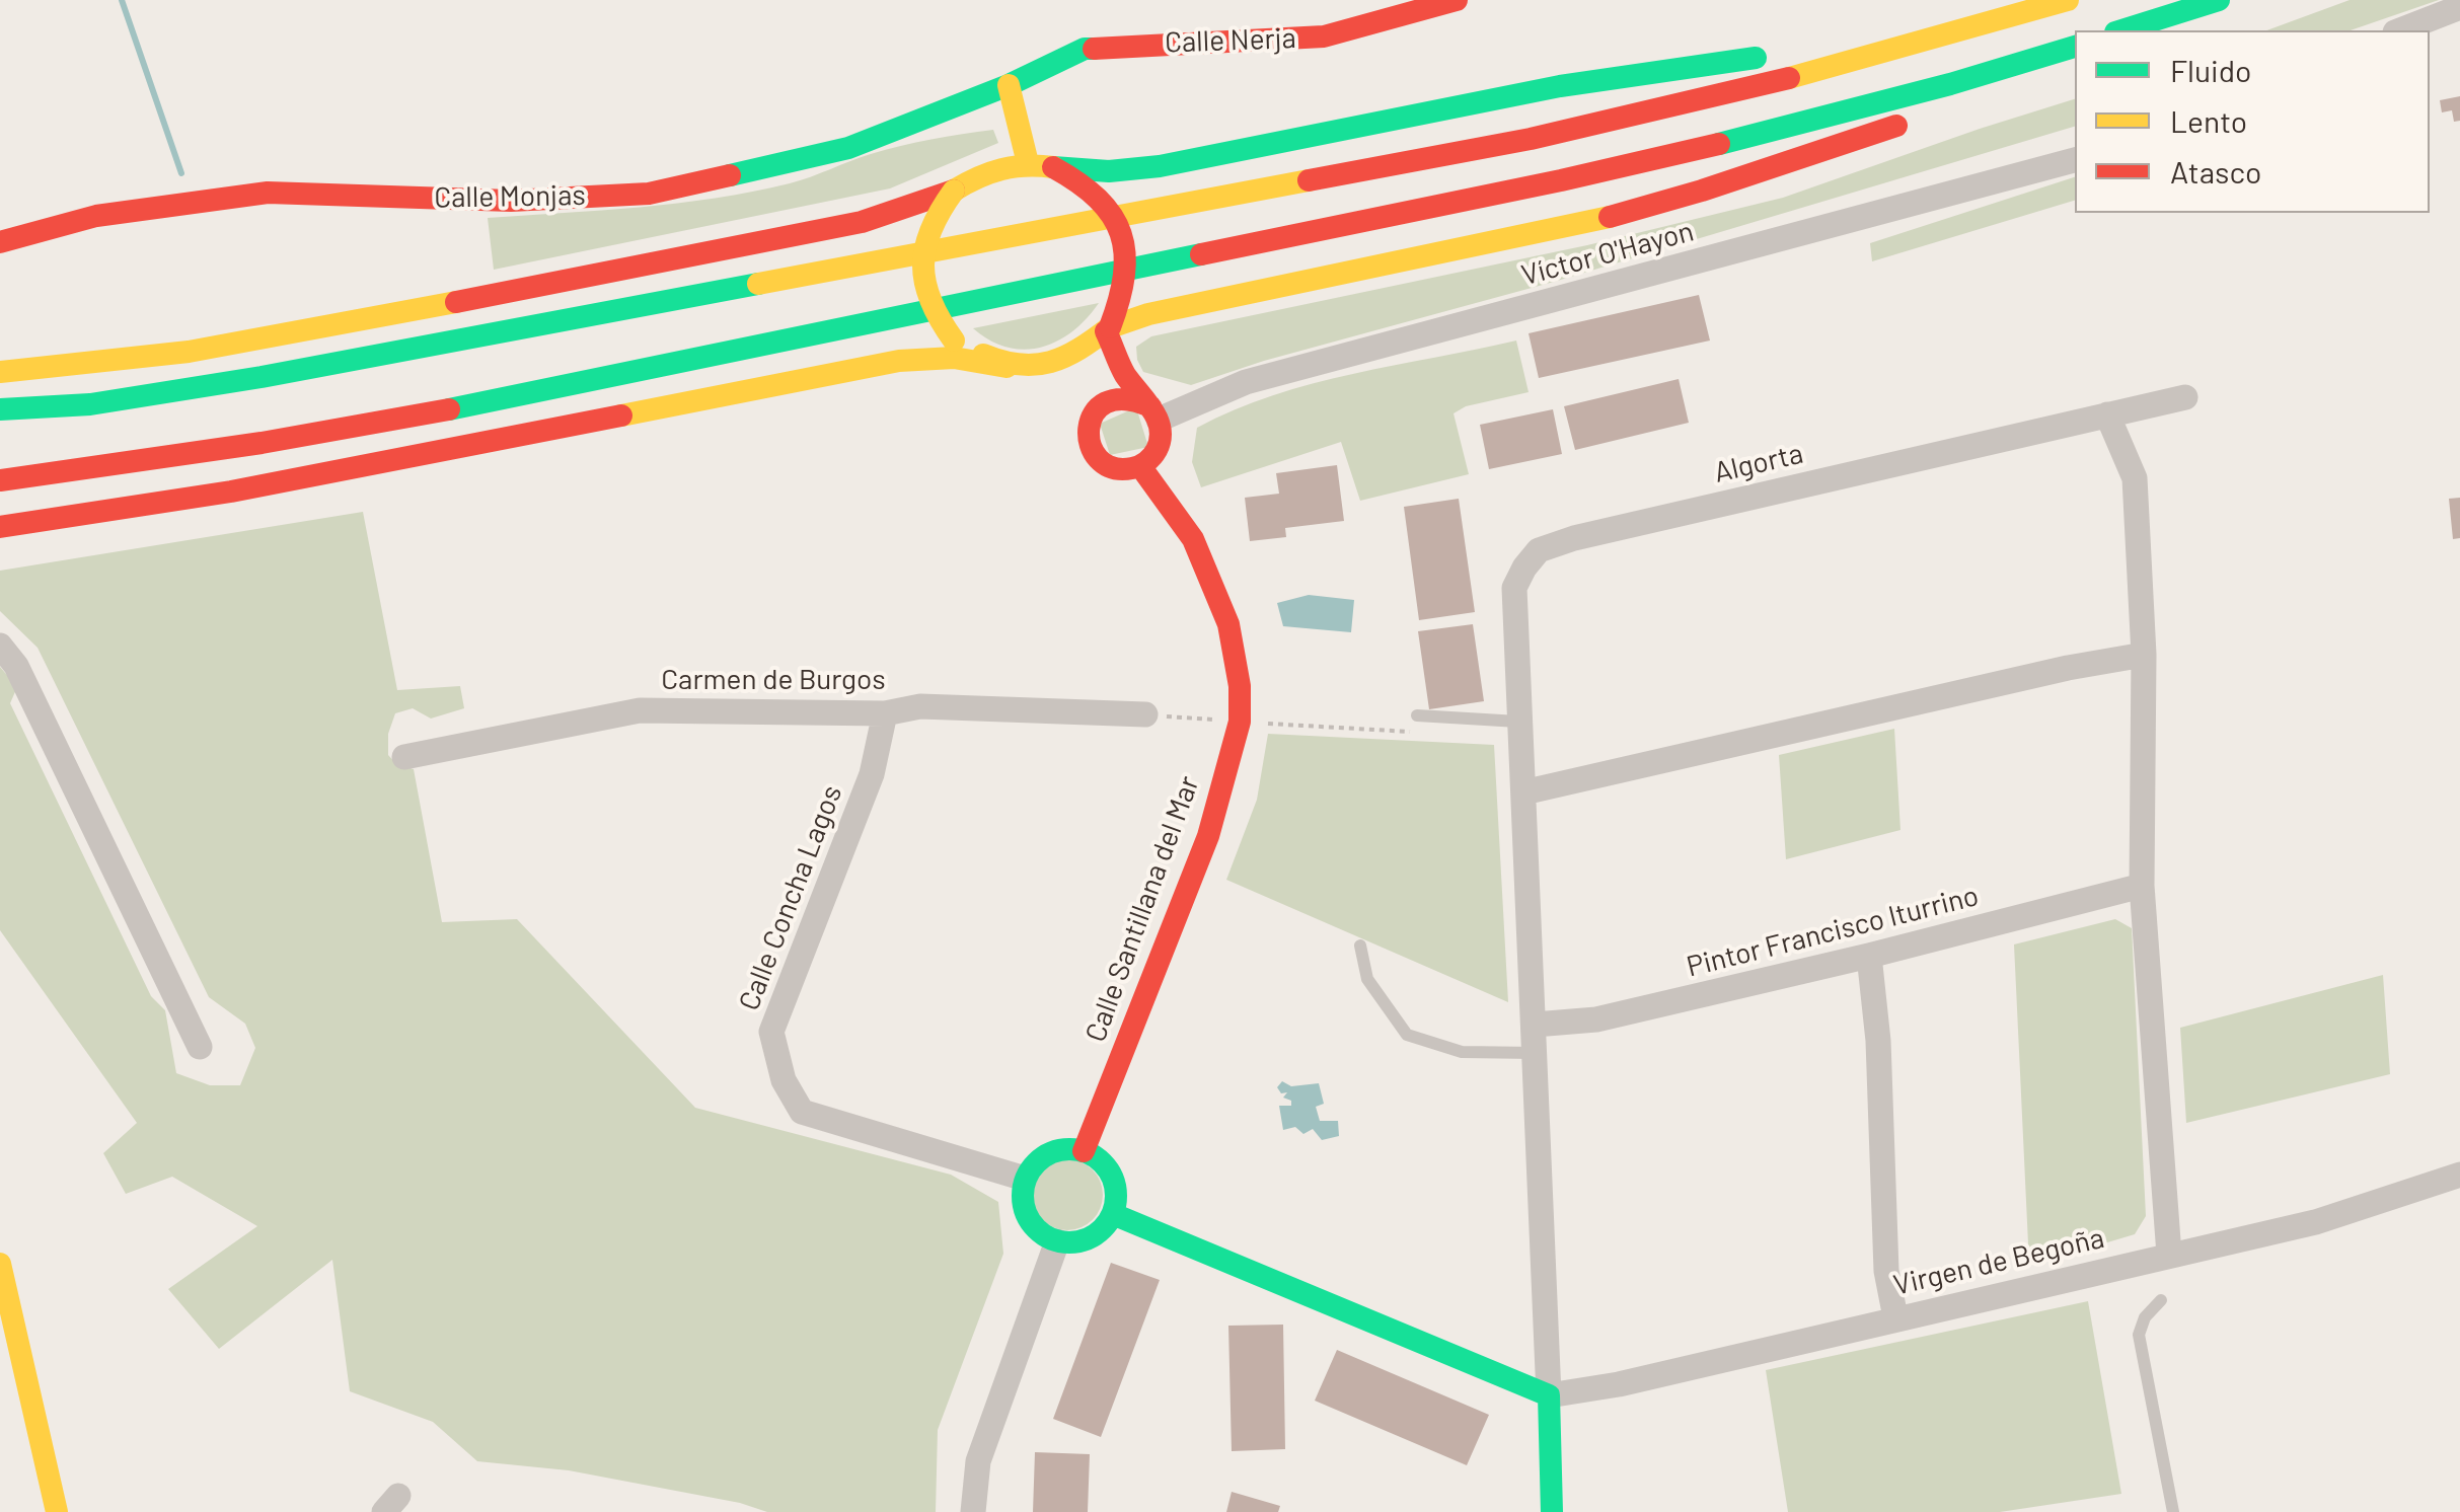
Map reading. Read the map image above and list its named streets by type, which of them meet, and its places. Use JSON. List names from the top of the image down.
{
  "streets": {
    "main road": ["Calle Nerja", "Calle Monjas", "Calle Santillana del Mar"],
    "street": [
      "Víctor O'Hayon",
      "Algorta",
      "Carmen de Burgos",
      "Calle Concha Lagos",
      "Pintor Francisco Iturrino",
      "Virgen de Begoña"
    ]
  },
  "crossings": [
    ["Calle Nerja", "Calle Monjas"],
    ["Víctor O'Hayon", "Calle Santillana del Mar"],
    ["Algorta", "Pintor Francisco Iturrino"],
    ["Algorta", "Virgen de Begoña"],
    ["Carmen de Burgos", "Calle Concha Lagos"],
    ["Calle Concha Lagos", "Calle Santillana del Mar"]
  ],
  "legend": ["Fluido", "Lento", "Atasco"]
}
